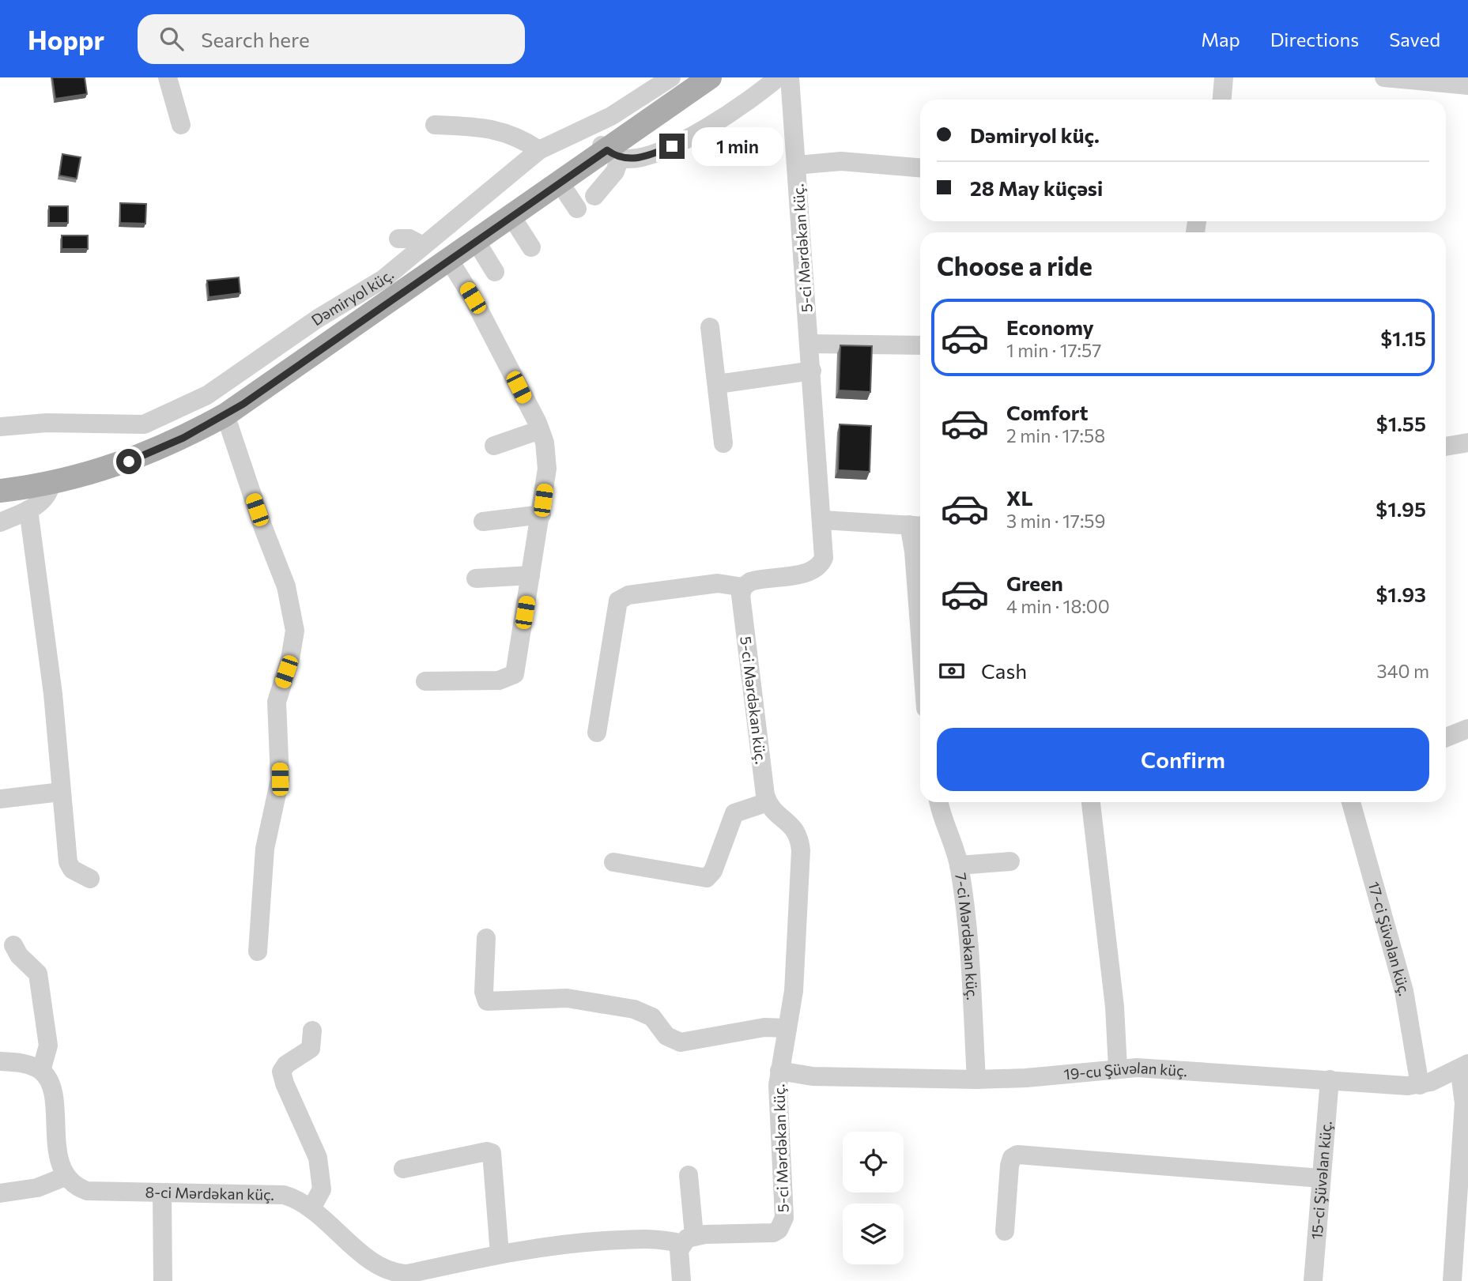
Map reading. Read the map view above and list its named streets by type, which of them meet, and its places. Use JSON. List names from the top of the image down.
{
  "streets": {
    "main road": ["Dəmiryol küç."],
    "street": [
      "5-ci Mərdəkan küç.",
      "7-ci Mərdəkan küç.",
      "17-ci Şüvəlan küç.",
      "19-cu Şüvəlan küç.",
      "15-ci Şüvəlan küç.",
      "8-ci Mərdəkan küç."
    ]
  },
  "crossings": [
    ["5-ci Mərdəkan küç.", "19-cu Şüvəlan küç."],
    ["5-ci Mərdəkan küç.", "8-ci Mərdəkan küç."],
    ["7-ci Mərdəkan küç.", "19-cu Şüvəlan küç."],
    ["17-ci Şüvəlan küç.", "19-cu Şüvəlan küç."],
    ["19-cu Şüvəlan küç.", "15-ci Şüvəlan küç."]
  ],
  "page": {
    "header": "Hoppr",
    "search": "Search here",
    "nav": ["Map", "Directions", "Saved"],
    "banner": ["Dəmiryol küç.", "28 May küçəsi"],
    "bubble": "1 min",
    "heading": "Choose a ride",
    "list": [
      {
        "name": "Economy",
        "note": "1 min · 17:57",
        "value": "$1.15"
      },
      {
        "name": "Comfort",
        "note": "2 min · 17:58",
        "value": "$1.55"
      },
      {
        "name": "XL",
        "note": "3 min · 17:59",
        "value": "$1.95"
      },
      {
        "name": "Green",
        "note": "4 min · 18:00",
        "value": "$1.93"
      }
    ],
    "pay": ["Cash", "340 m"],
    "buttons": "Confirm"
  }
}
